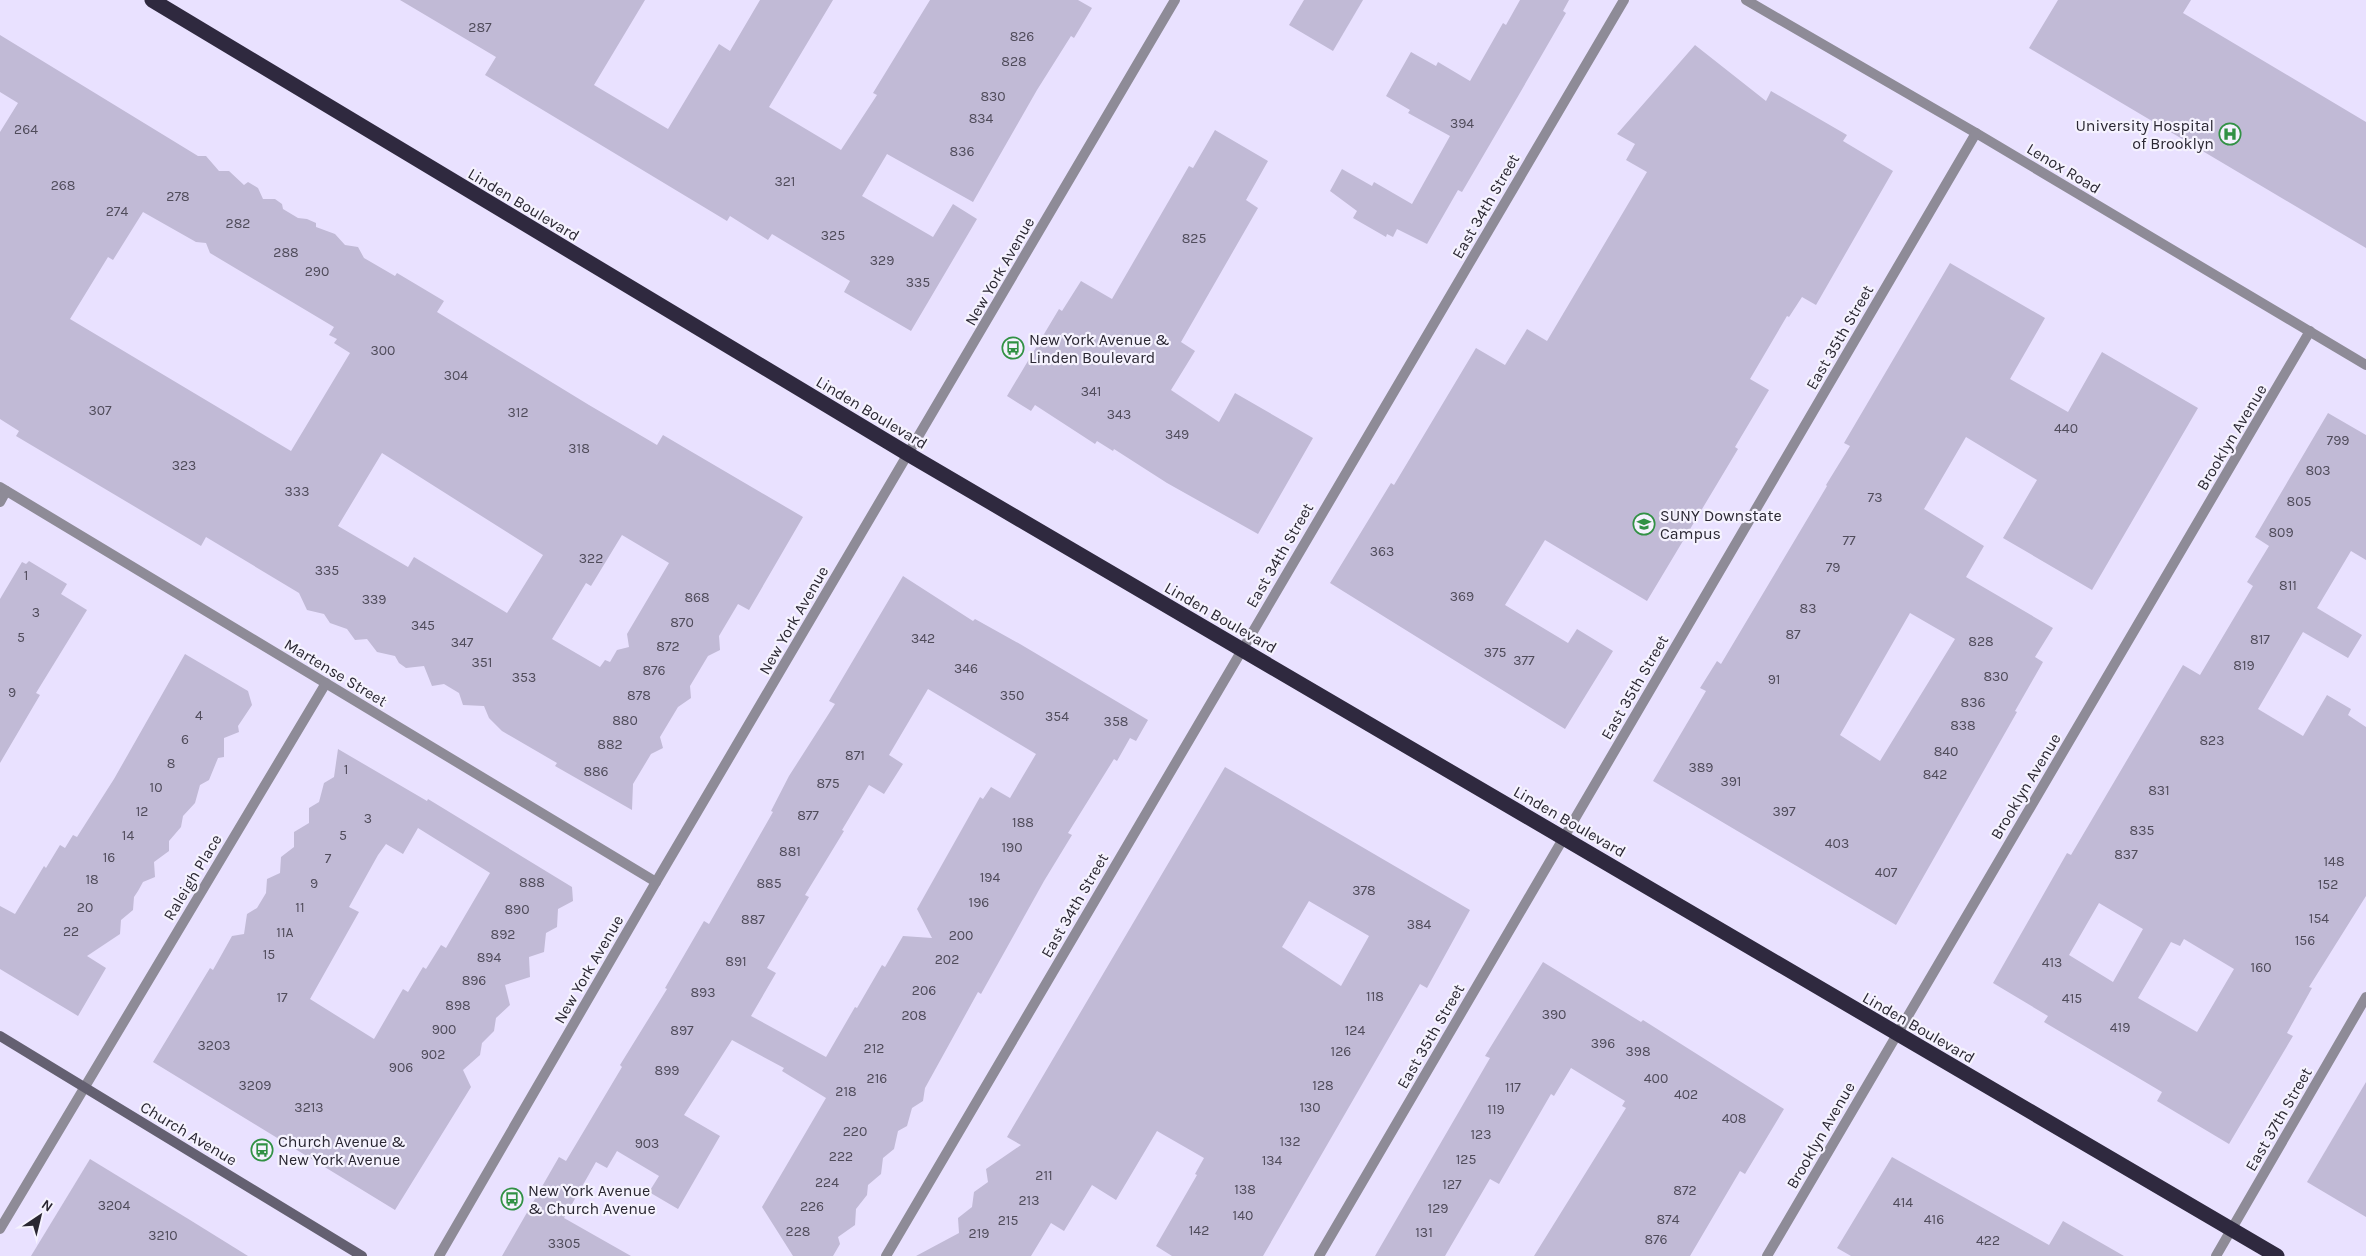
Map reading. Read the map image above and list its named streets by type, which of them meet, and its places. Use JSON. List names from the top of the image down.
{
  "streets": {
    "highway": ["Linden Boulevard"],
    "main road": ["Church Avenue"],
    "street": [
      "Lenox Road",
      "East 34th Street",
      "New York Avenue",
      "East 35th Street",
      "Brooklyn Avenue",
      "Martense Street",
      "Raleigh Place",
      "East 37th Street"
    ]
  },
  "crossings": [
    ["Lenox Road", "East 35th Street"],
    ["Lenox Road", "Brooklyn Avenue"],
    ["Linden Boulevard", "East 34th Street"],
    ["Linden Boulevard", "New York Avenue"],
    ["Linden Boulevard", "East 35th Street"],
    ["Linden Boulevard", "Brooklyn Avenue"],
    ["Linden Boulevard", "East 37th Street"],
    ["New York Avenue", "Martense Street"],
    ["Martense Street", "Raleigh Place"],
    ["Raleigh Place", "Church Avenue"]
  ],
  "places": {
    "hospital": ["University Hospital of Brooklyn"],
    "bus stop": ["New York Avenue & Linden Boulevard", "Church Avenue & New York Avenue", "New York Avenue & Church Avenue"],
    "school or university": ["SUNY Downstate Campus"]
  },
  "house_numbers": [
    "287",
    "826",
    "828",
    "830",
    "834",
    "394",
    "264",
    "836",
    "321",
    "268",
    "278",
    "274",
    "282",
    "325",
    "825",
    "288",
    "329",
    "290",
    "335",
    "300",
    "304",
    "341",
    "307",
    "312",
    "343",
    "440",
    "349",
    "799",
    "318",
    "323",
    "803",
    "333",
    "73",
    "805",
    "809",
    "77",
    "363",
    "322",
    "79",
    "335",
    "1",
    "811",
    "369",
    "868",
    "339",
    "83",
    "3",
    "870",
    "345",
    "87",
    "5",
    "342",
    "817",
    "828",
    "347",
    "872",
    "375",
    "377",
    "351",
    "819",
    "346",
    "876",
    "830",
    "353",
    "91",
    "9",
    "878",
    "350",
    "836",
    "4",
    "354",
    "880",
    "358",
    "838",
    "6",
    "823",
    "882",
    "840",
    "871",
    "8",
    "389",
    "1",
    "886",
    "842",
    "391",
    "875",
    "10",
    "831",
    "12",
    "397",
    "877",
    "3",
    "188",
    "835",
    "14",
    "5",
    "403",
    "190",
    "881",
    "837",
    "16",
    "7",
    "148",
    "407",
    "194",
    "18",
    "888",
    "9",
    "885",
    "152",
    "378",
    "196",
    "20",
    "11",
    "890",
    "154",
    "887",
    "384",
    "22",
    "11A",
    "892",
    "200",
    "156",
    "15",
    "894",
    "202",
    "891",
    "413",
    "160",
    "896",
    "206",
    "893",
    "118",
    "17",
    "415",
    "898",
    "390",
    "208",
    "419",
    "900",
    "897",
    "124",
    "396",
    "3203",
    "212",
    "126",
    "398",
    "902",
    "906",
    "899",
    "216",
    "400",
    "3209",
    "128",
    "117",
    "218",
    "402",
    "3213",
    "130",
    "119",
    "408",
    "220",
    "123",
    "132",
    "903",
    "222",
    "125",
    "134",
    "211",
    "224",
    "127",
    "138",
    "872",
    "213",
    "414",
    "3204",
    "226",
    "129",
    "140",
    "874",
    "416",
    "215",
    "142",
    "228",
    "131",
    "219",
    "3210",
    "876",
    "422",
    "3305"
  ],
  "north": "top right"
}
